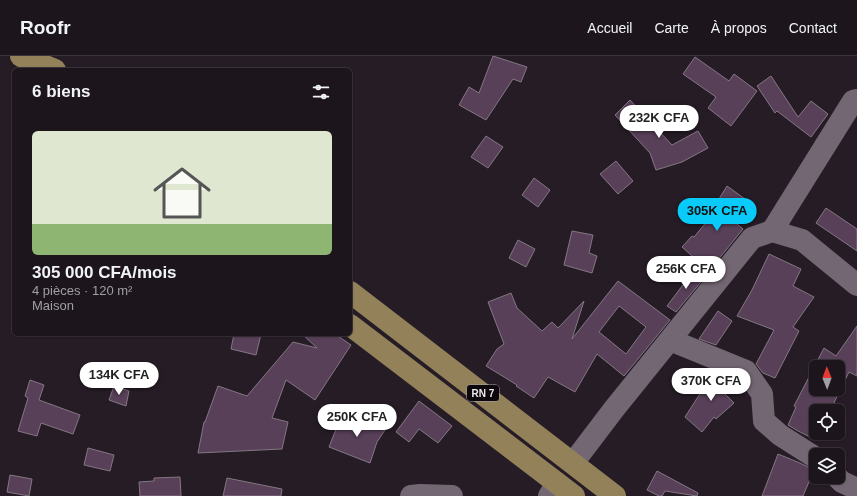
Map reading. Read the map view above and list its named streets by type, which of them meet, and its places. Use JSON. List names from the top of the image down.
{
  "streets": {
    "main road": ["RN 7"]
  },
  "north": "top",
  "page": {
    "header": "Roofr",
    "nav": [
      "Accueil",
      "Carte",
      "À propos",
      "Contact"
    ],
    "heading": "6 biens",
    "price": [
      "232K CFA",
      "305K CFA",
      "256K CFA",
      "134K CFA",
      "370K CFA",
      "250K CFA"
    ],
    "list": [
      {
        "name": "305 000 CFA/mois",
        "note": "4 pièces · 120 m² · Maison"
      }
    ]
  }
}
